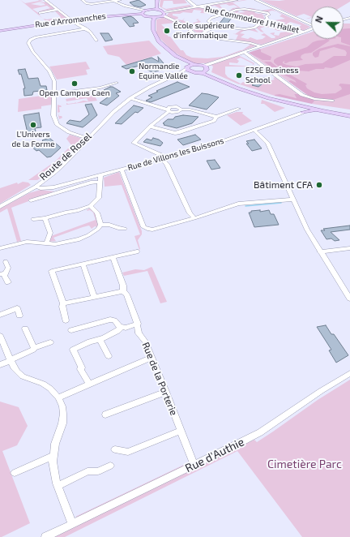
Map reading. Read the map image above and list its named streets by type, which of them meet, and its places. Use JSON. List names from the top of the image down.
{
  "streets": {
    "main road": ["Rue d'Arromanches"],
    "street": [
      "Rue Commodore J H Hallet",
      "Rue de Villons les Buissons",
      "Route de Rosel",
      "Rue de la Porterie",
      "Rue d'Authie"
    ]
  },
  "crossings": [
    ["Rue de Villons les Buissons", "Route de Rosel"],
    ["Rue de la Porterie", "Rue d'Authie"]
  ],
  "parks": ["Cimetière Parc"],
  "places": [
    "École supérieure d'informatique",
    "Normandie Equine Vallée",
    "E2SE Business School",
    "Open Campus Caen",
    "L'Univers de la Forme",
    "Bâtiment CFA"
  ],
  "north": "left"
}
